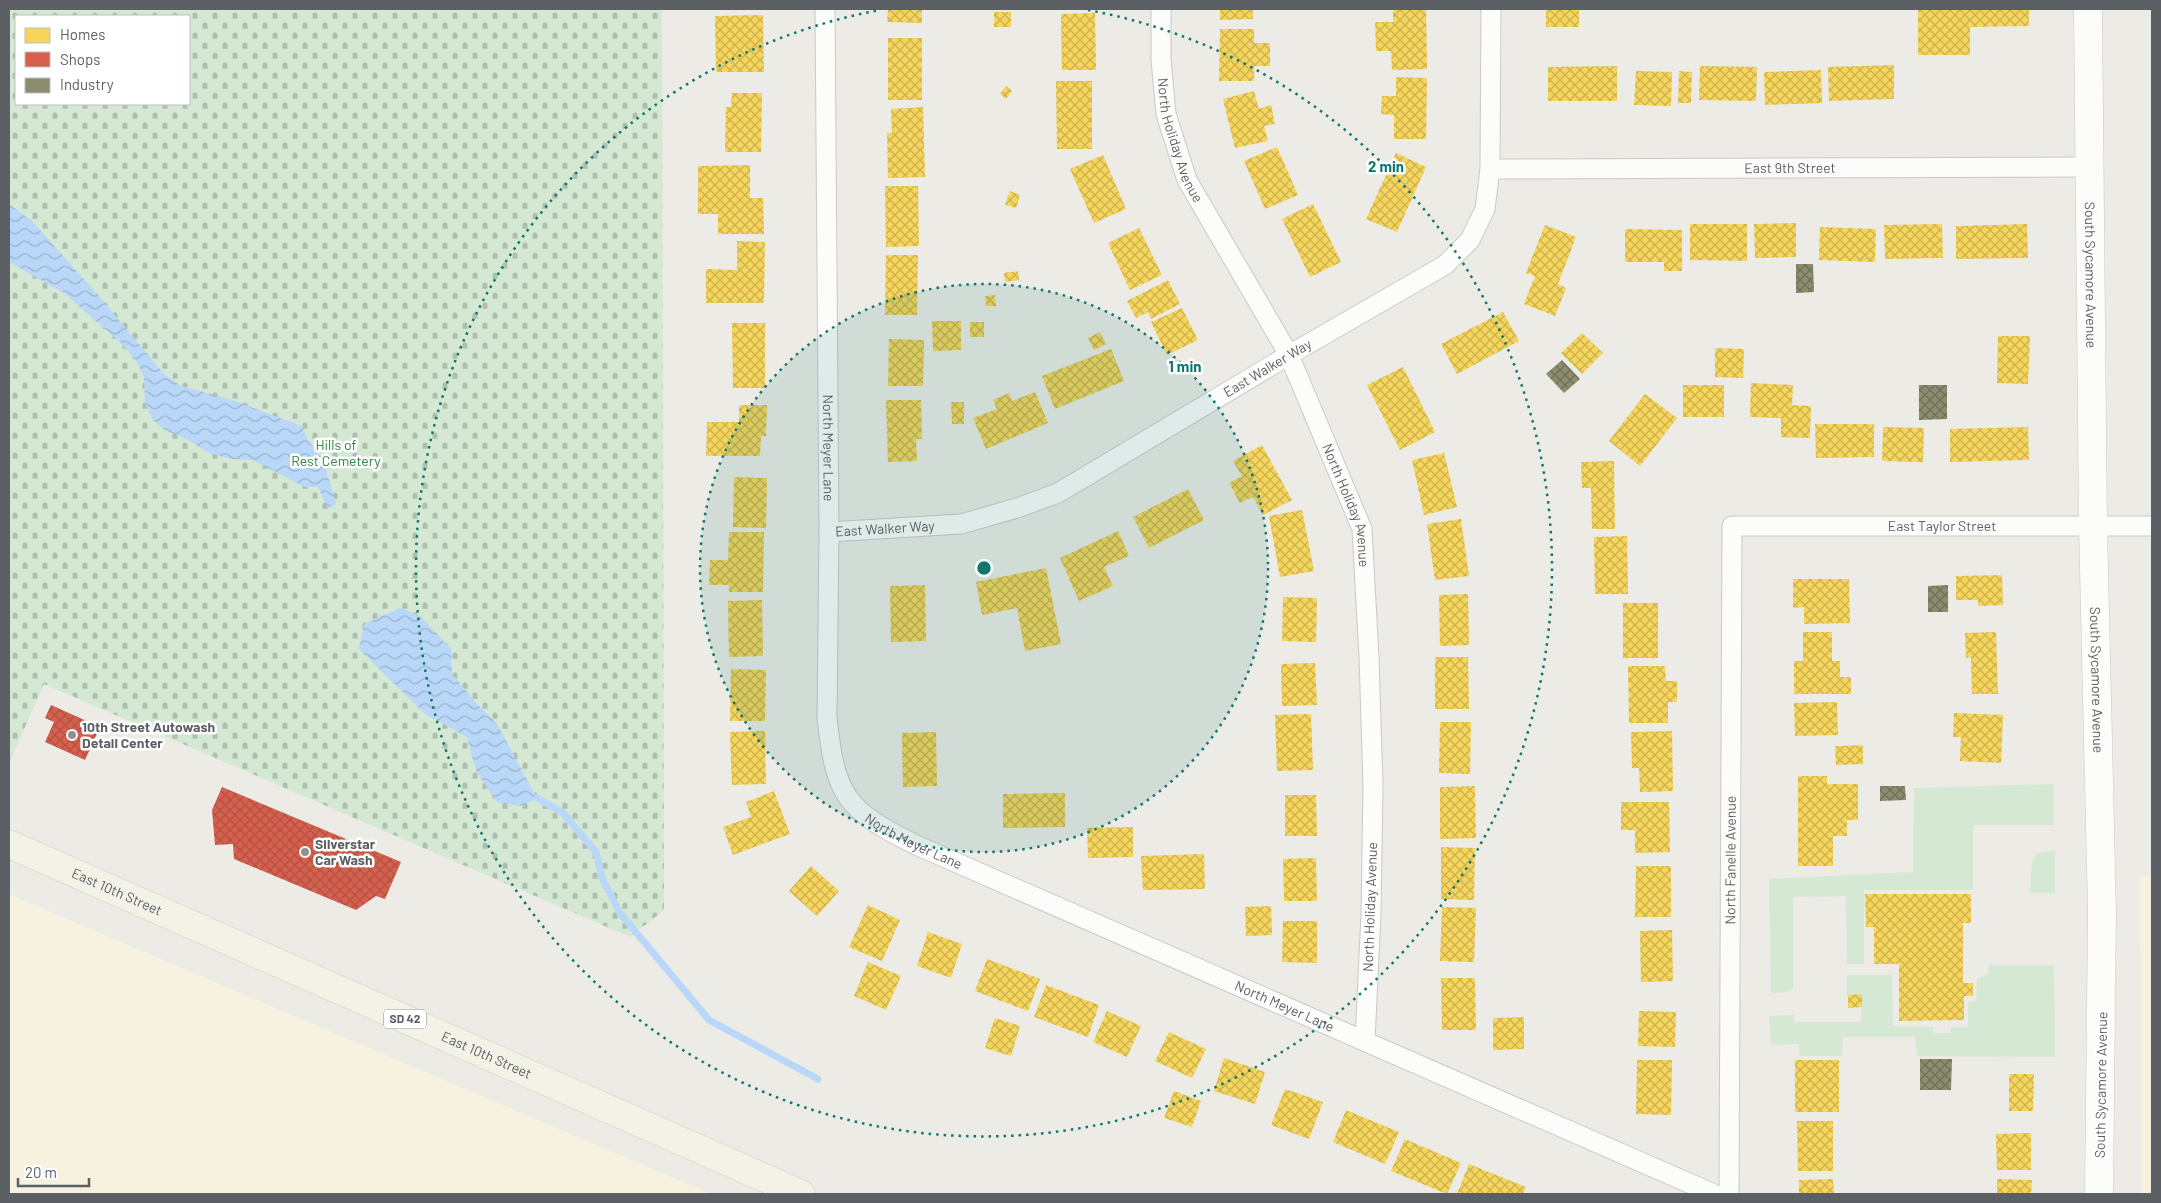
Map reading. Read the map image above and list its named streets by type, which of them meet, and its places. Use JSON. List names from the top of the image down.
{
  "streets": {
    "main road": ["South Sycamore Avenue", "East 10th Street", "SD 42"],
    "street": [
      "North Holiday Avenue",
      "East 9th Street",
      "East Walker Way",
      "North Meyer Lane",
      "East Taylor Street",
      "North Fanelle Avenue"
    ]
  },
  "crossings": [
    ["North Holiday Avenue", "East Walker Way"],
    ["North Holiday Avenue", "North Meyer Lane"],
    ["East 9th Street", "South Sycamore Avenue"],
    ["East 9th Street", "East Walker Way"],
    ["South Sycamore Avenue", "East Taylor Street"],
    ["East Walker Way", "North Meyer Lane"],
    ["East Taylor Street", "North Fanelle Avenue"]
  ],
  "parks": ["Hills of Rest Cemetery"],
  "places": ["10th Street Autowash Detail Center", "Silverstar Car Wash"],
  "legend": ["Homes", "Shops", "Industry"],
  "scale_bar": "20 m",
  "rings": ["2 min", "1 min"]
}
